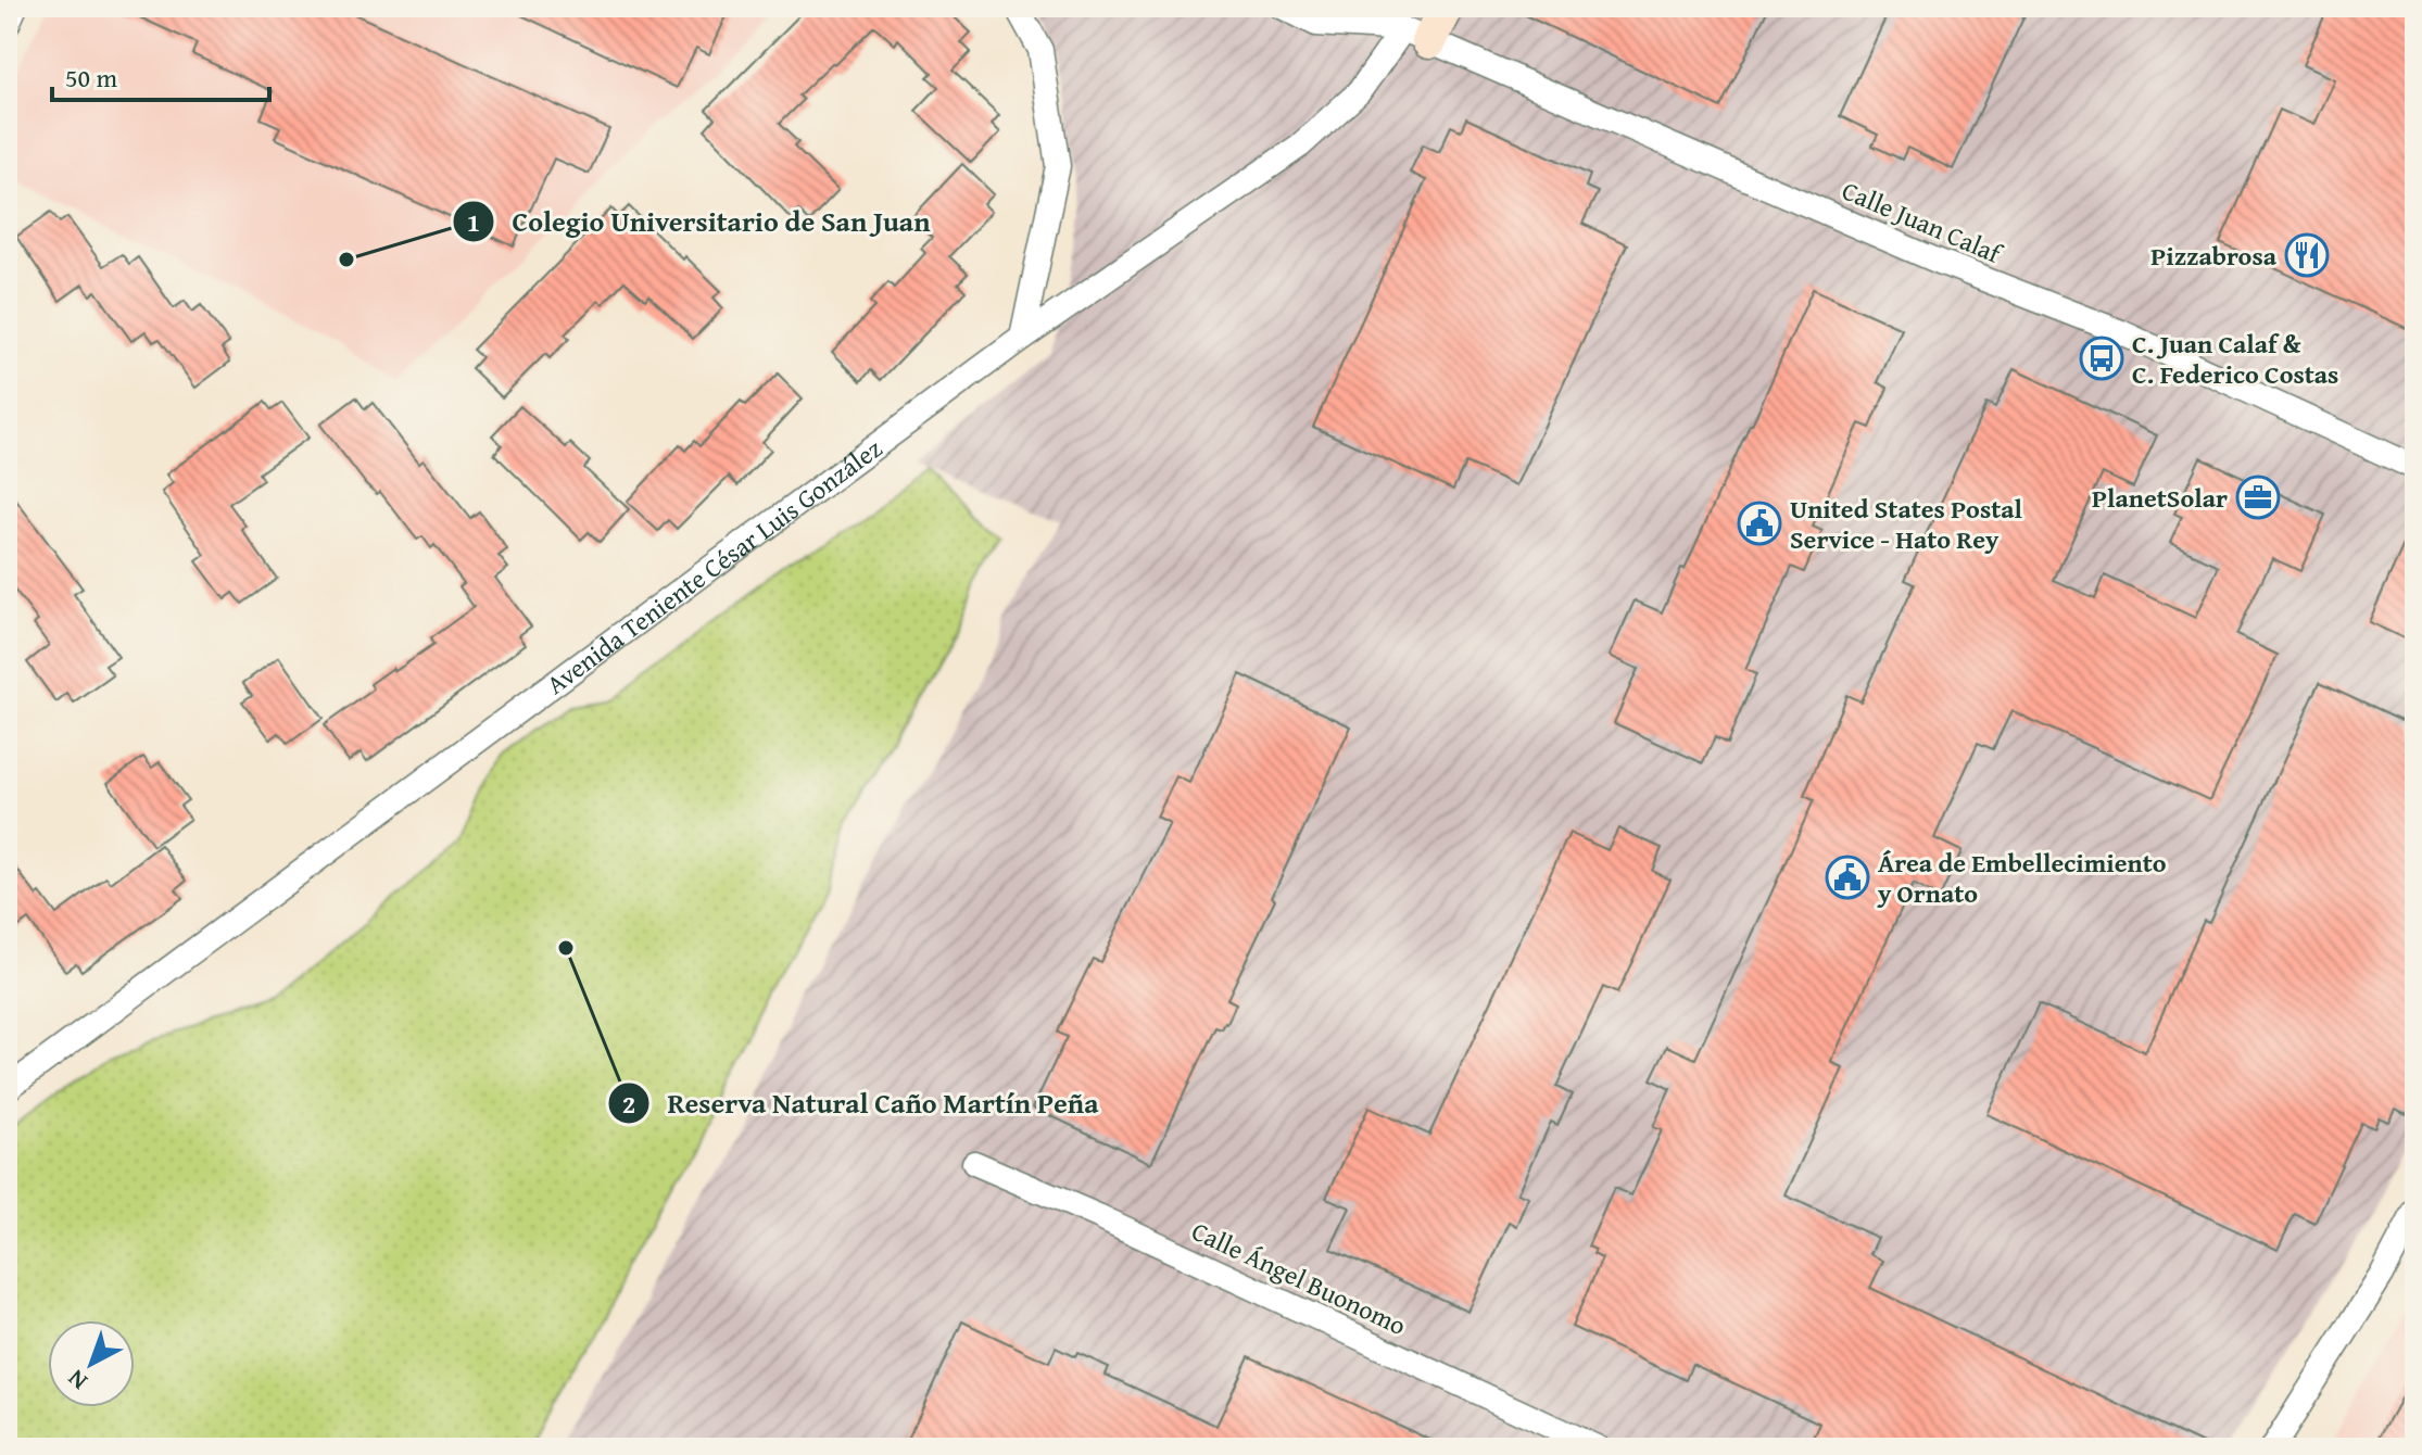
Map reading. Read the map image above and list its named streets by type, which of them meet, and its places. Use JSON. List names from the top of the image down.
{
  "streets": {
    "street": ["Calle Juan Calaf", "Avenida Teniente César Luis González", "Calle Ángel Buonomo"]
  },
  "crossings": [
    ["Calle Juan Calaf", "Avenida Teniente César Luis González"]
  ],
  "places": {
    "restaurant": ["Pizzabrosa"],
    "other": ["Colegio Universitario de San Juan", "Reserva Natural Caño Martín Peña"],
    "bus stop": ["C. Juan Calaf & C. Federico Costas"],
    "office": ["PlanetSolar"],
    "public building": ["United States Postal Service - Hato Rey", "Área de Embellecimiento y Ornato"]
  },
  "scale_bar": "50 m",
  "north": "bottom left"
}
